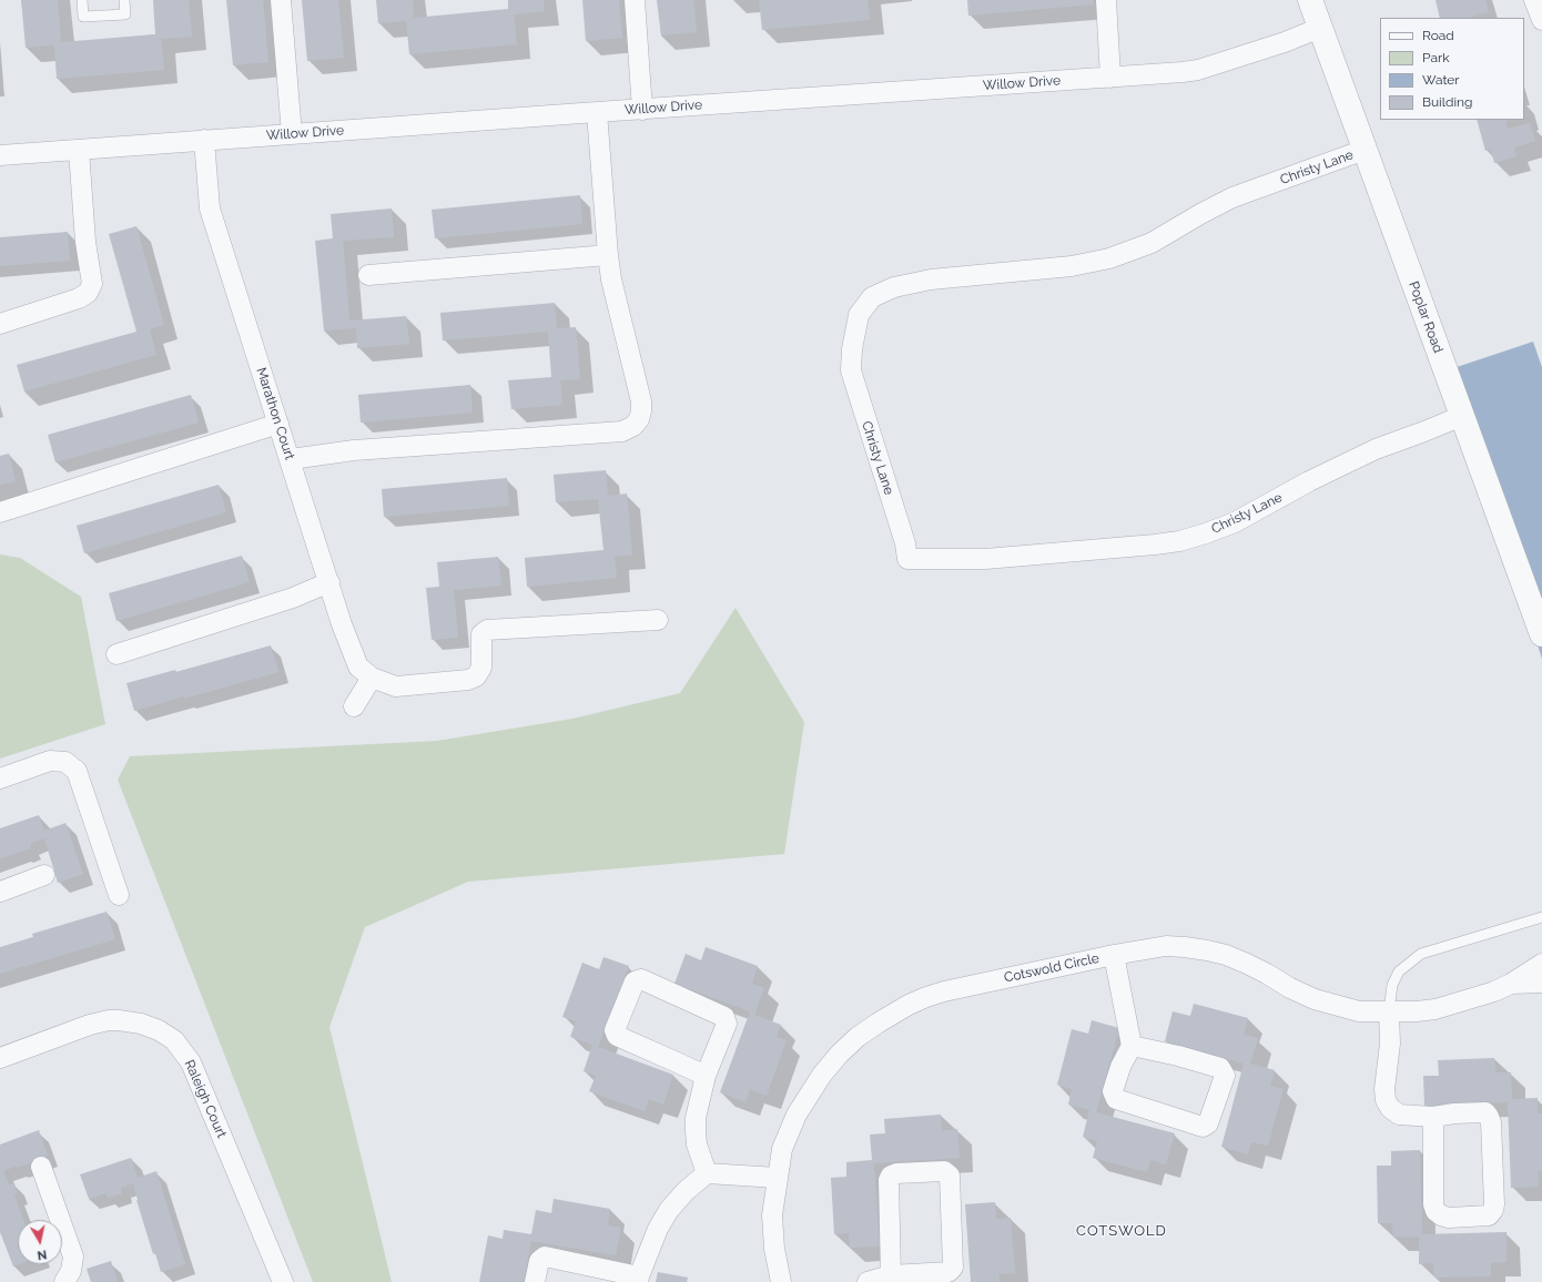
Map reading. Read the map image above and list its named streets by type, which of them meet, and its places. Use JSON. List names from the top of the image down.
{
  "streets": {
    "street": [
      "Willow Drive",
      "Christy Lane",
      "Poplar Road",
      "Marathon Court",
      "Cotswold Circle",
      "Raleigh Court"
    ]
  },
  "crossings": [
    ["Willow Drive", "Poplar Road"],
    ["Willow Drive", "Marathon Court"],
    ["Christy Lane", "Poplar Road"]
  ],
  "districts": ["COTSWOLD"],
  "legend": [
    "Road",
    "Park",
    "Water",
    "Building"
  ],
  "north": "bottom"
}
